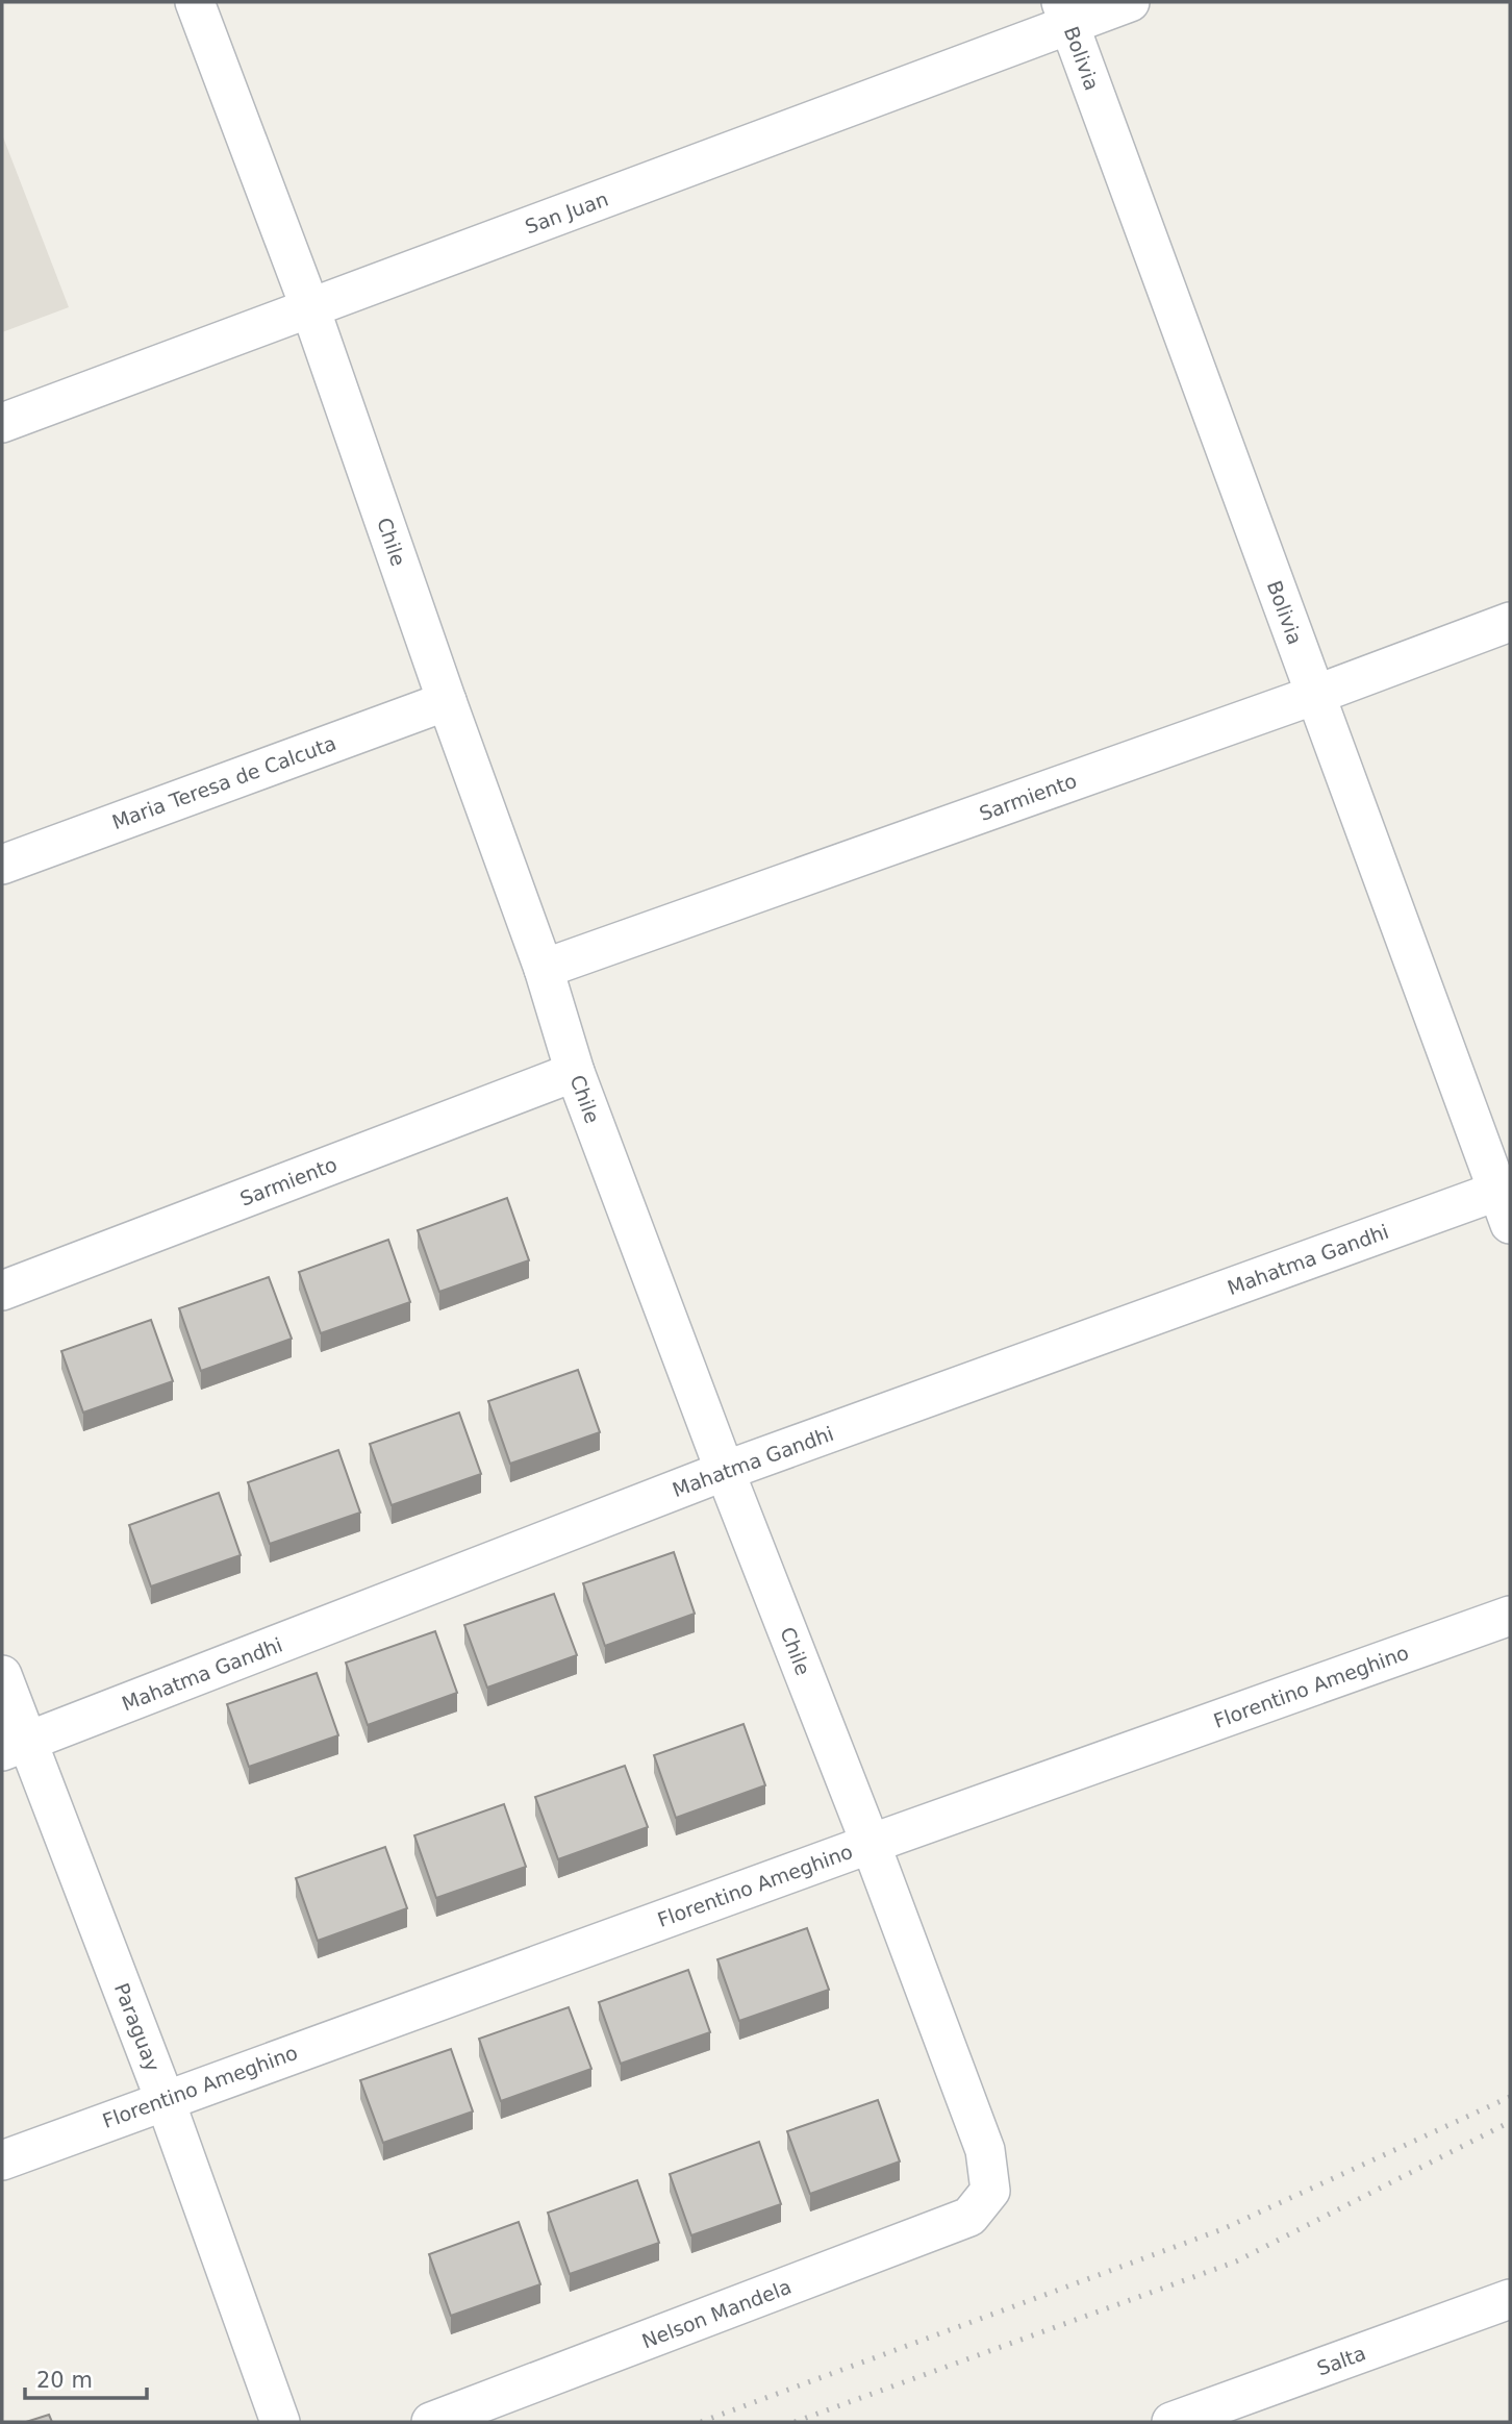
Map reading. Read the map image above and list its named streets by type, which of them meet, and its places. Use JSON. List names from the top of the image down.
{
  "streets": {
    "street": [
      "Bolivia",
      "San Juan",
      "Chile",
      "Maria Teresa de Calcuta",
      "Sarmiento",
      "Mahatma Gandhi",
      "Florentino Ameghino",
      "Paraguay",
      "Nelson Mandela",
      "Salta"
    ]
  },
  "crossings": [
    ["Bolivia", "San Juan"],
    ["Bolivia", "Sarmiento"],
    ["Bolivia", "Mahatma Gandhi"],
    ["San Juan", "Chile"],
    ["Chile", "Maria Teresa de Calcuta"],
    ["Chile", "Sarmiento"],
    ["Chile", "Mahatma Gandhi"],
    ["Chile", "Florentino Ameghino"],
    ["Chile", "Nelson Mandela"],
    ["Mahatma Gandhi", "Paraguay"],
    ["Florentino Ameghino", "Paraguay"]
  ],
  "scale_bar": "20 m"
}
